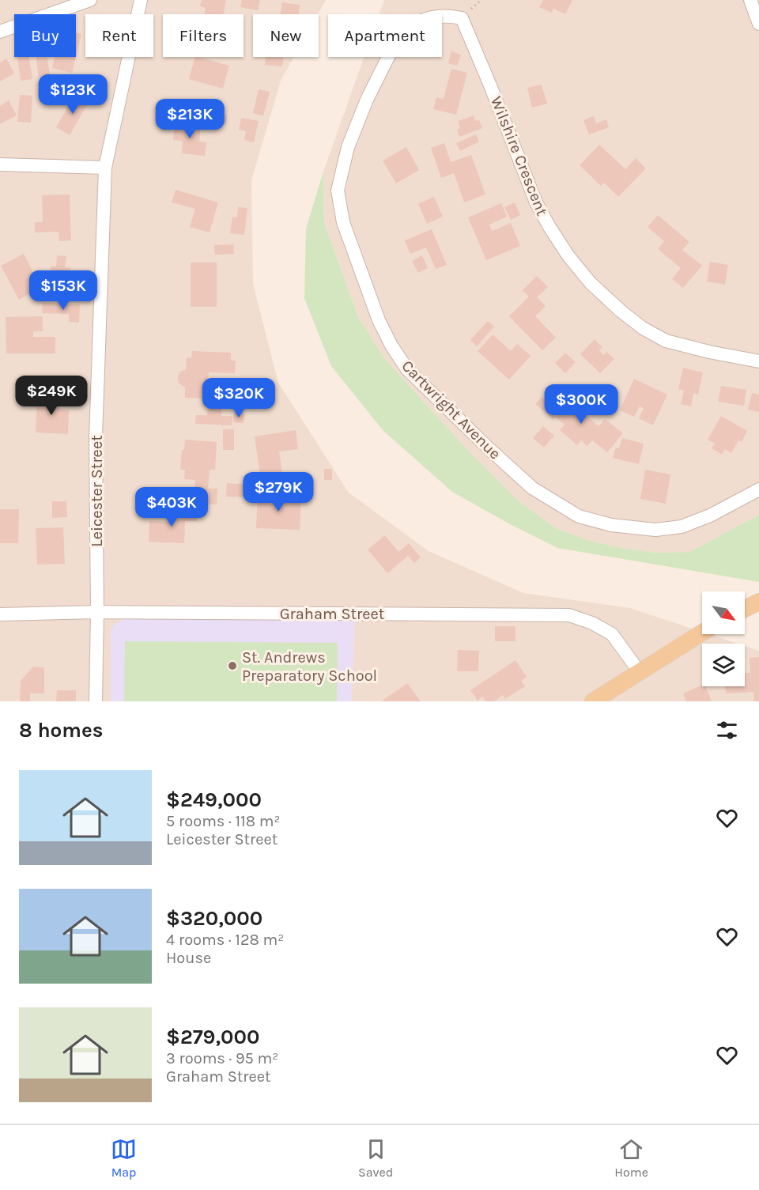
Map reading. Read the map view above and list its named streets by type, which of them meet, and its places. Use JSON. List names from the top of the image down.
{
  "streets": {
    "street": [
      "Wilshire Crescent",
      "Cartwright Avenue",
      "Leicester Street",
      "Graham Street"
    ]
  },
  "crossings": [
    ["Leicester Street", "Graham Street"]
  ],
  "places": ["St. Andrews Preparatory School"],
  "north": "bottom right",
  "page": {
    "chip": [
      "Buy",
      "Rent",
      "Filters",
      "New",
      "Apartment"
    ],
    "price": [
      "$123K",
      "$213K",
      "$153K",
      "$249K",
      "$320K",
      "$300K",
      "$279K",
      "$403K"
    ],
    "heading": "8 homes",
    "list": [
      {
        "name": "$249,000",
        "note": "5 rooms · 118 m² · Leicester Street"
      },
      {
        "name": "$320,000",
        "note": "4 rooms · 128 m² · House"
      },
      {
        "name": "$279,000",
        "note": "3 rooms · 95 m² · Graham Street"
      }
    ],
    "tabs": ["Map", "Saved", "Home"]
  }
}
